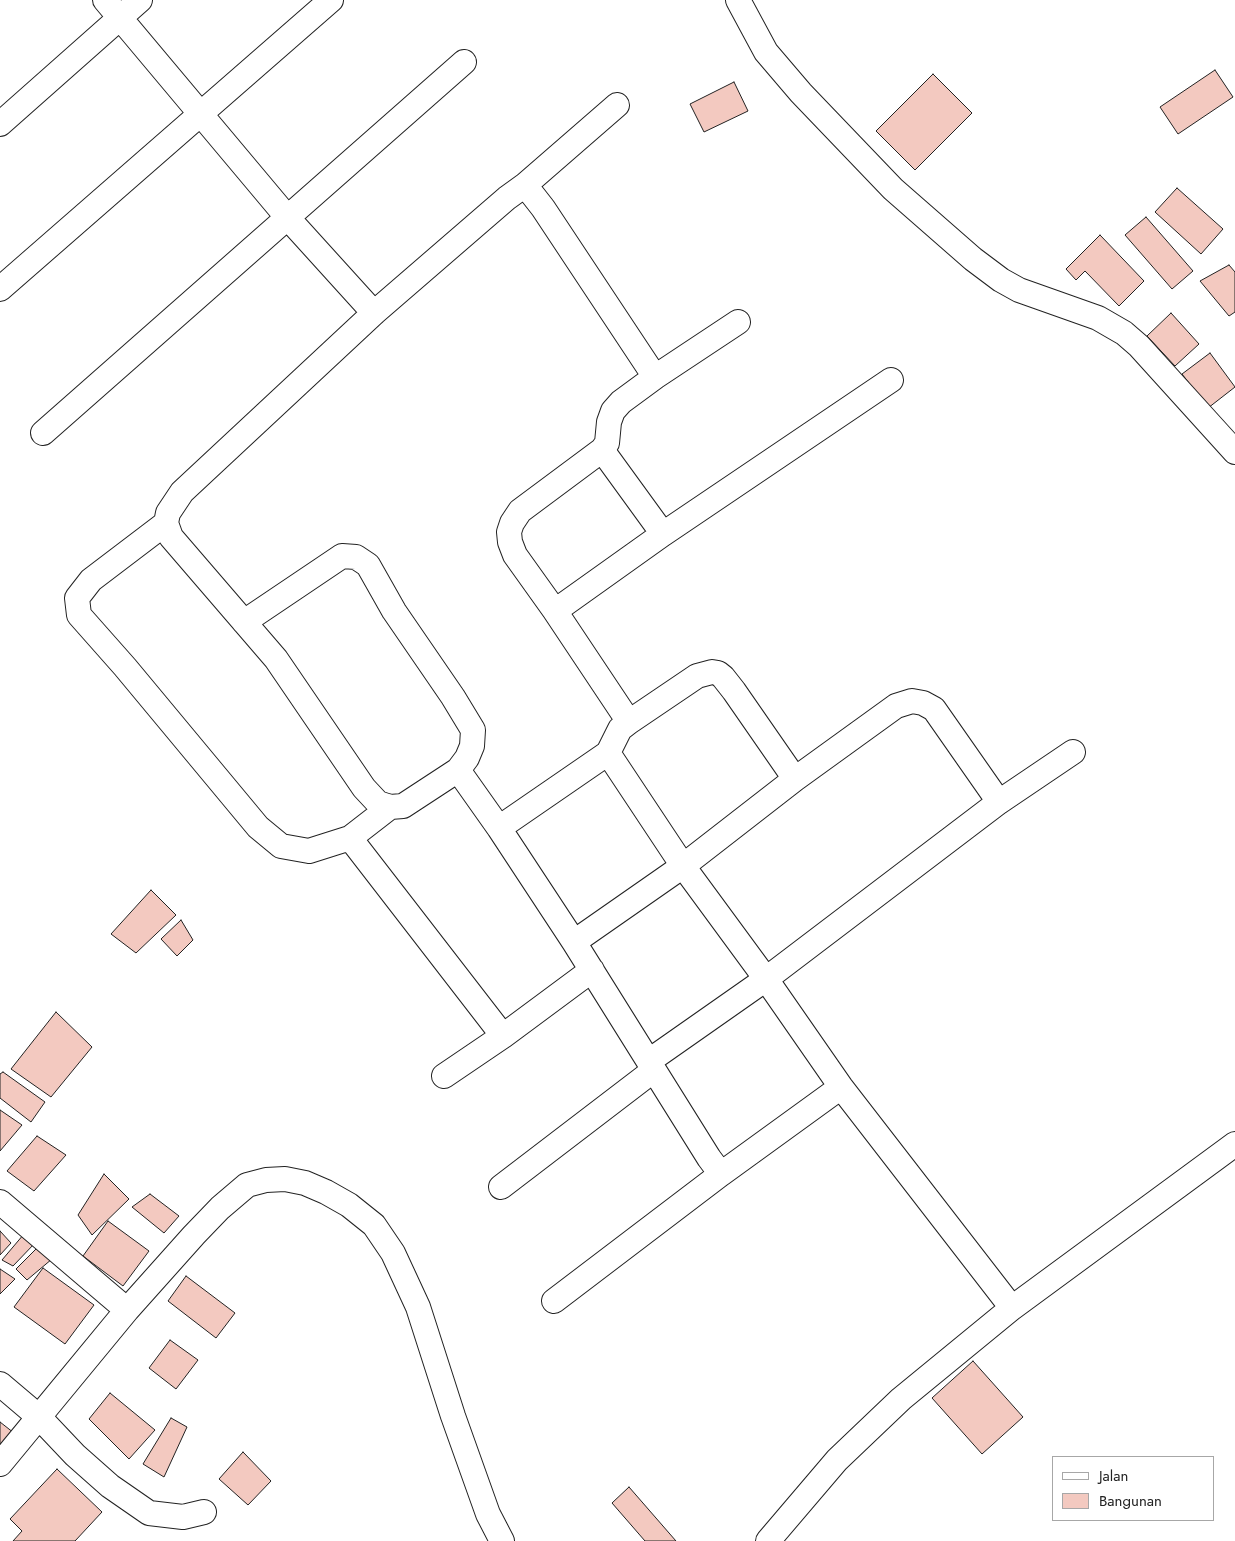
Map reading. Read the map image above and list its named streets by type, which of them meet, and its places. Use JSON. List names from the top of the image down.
{
  "legend": ["Jalan", "Bangunan"]
}
